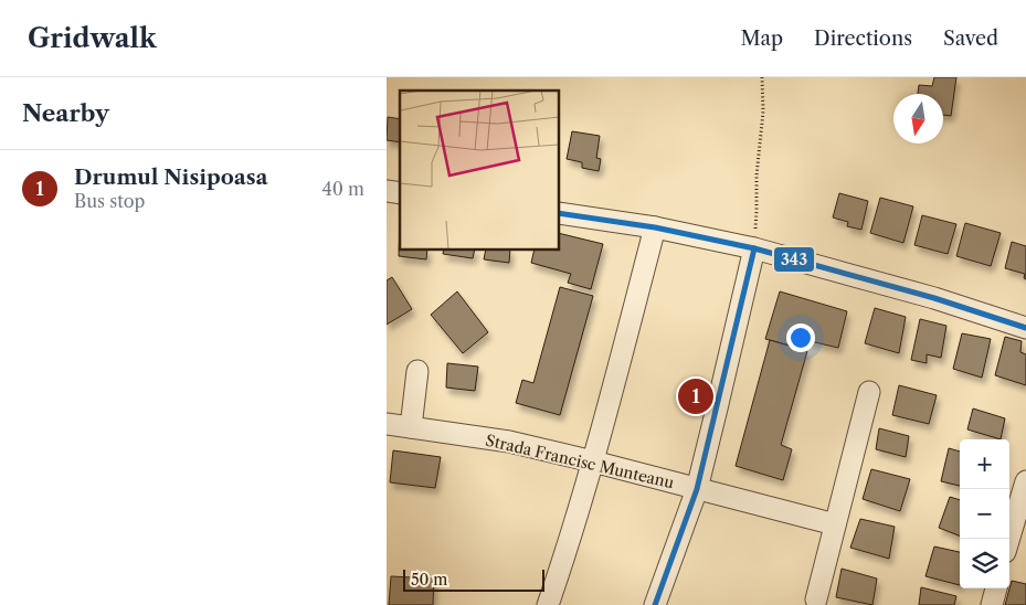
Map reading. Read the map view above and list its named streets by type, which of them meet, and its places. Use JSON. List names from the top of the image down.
{
  "streets": {
    "street": ["Strada Francisc Munteanu"]
  },
  "lines": ["transit line 343"],
  "scale_bar": "50 m",
  "north": "bottom",
  "page": {
    "header": "Gridwalk",
    "nav": ["Map", "Directions", "Saved"],
    "heading": "Nearby",
    "list": [
      {
        "mark": "1",
        "name": "Drumul Nisipoasa",
        "note": "Bus stop",
        "value": "40 m"
      }
    ],
    "pins": "1",
    "map_buttons": ["+", "−"],
    "scale": "50 m"
  }
}
